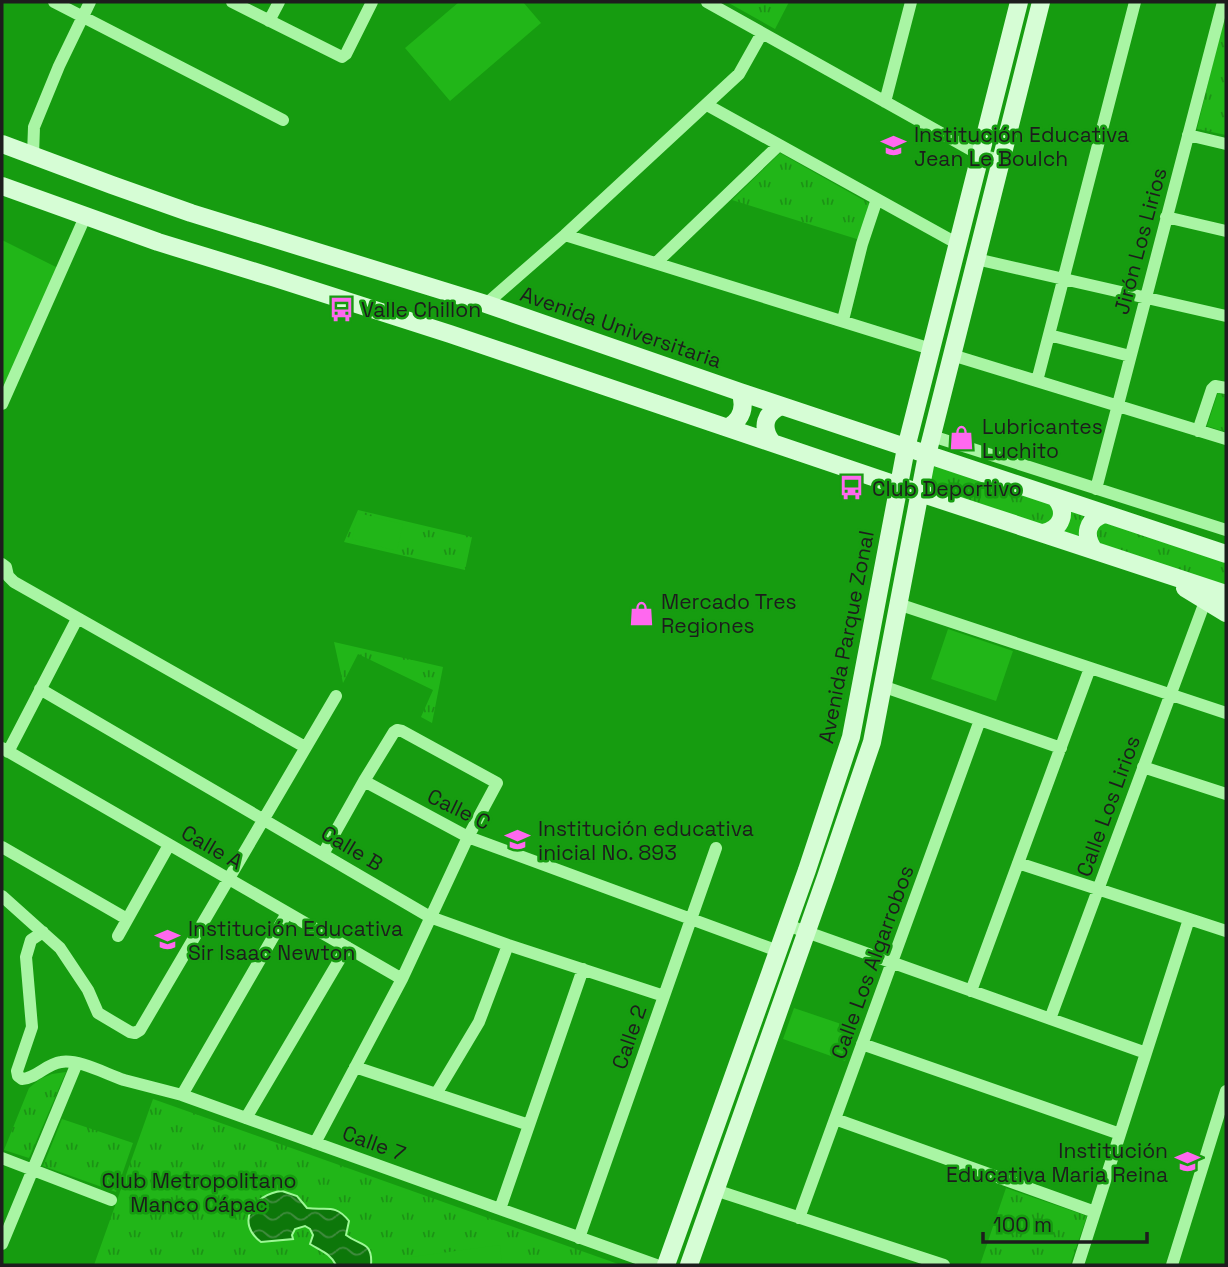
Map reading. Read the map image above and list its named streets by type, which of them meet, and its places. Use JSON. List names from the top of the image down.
{
  "streets": {
    "main road": ["Avenida Universitaria", "Avenida Parque Zonal"],
    "street": [
      "Jirón Los Lirios",
      "Calle Los Lirios",
      "Calle C",
      "Calle A",
      "Calle B",
      "Calle Los Algarrobos",
      "Calle 2",
      "Calle 7"
    ]
  },
  "crossings": [
    ["Avenida Universitaria", "Avenida Parque Zonal"],
    ["Avenida Parque Zonal", "Calle C"],
    ["Calle C", "Calle 2"],
    ["Calle B", "Calle 2"],
    ["Calle 2", "Calle 7"]
  ],
  "parks": ["Club Metropolitano Manco Cápac"],
  "places": {
    "school or university": [
      "Institución Educativa Jean Le Boulch",
      "Institución educativa inicial No. 893",
      "Institución Educativa Sir Isaac Newton",
      "Institución Educativa Maria Reina"
    ],
    "bus stop": ["Valle Chillon", "Club Deportivo"],
    "shop": ["Lubricantes Luchito", "Mercado Tres Regiones"]
  },
  "scale_bar": "100 m"
}
